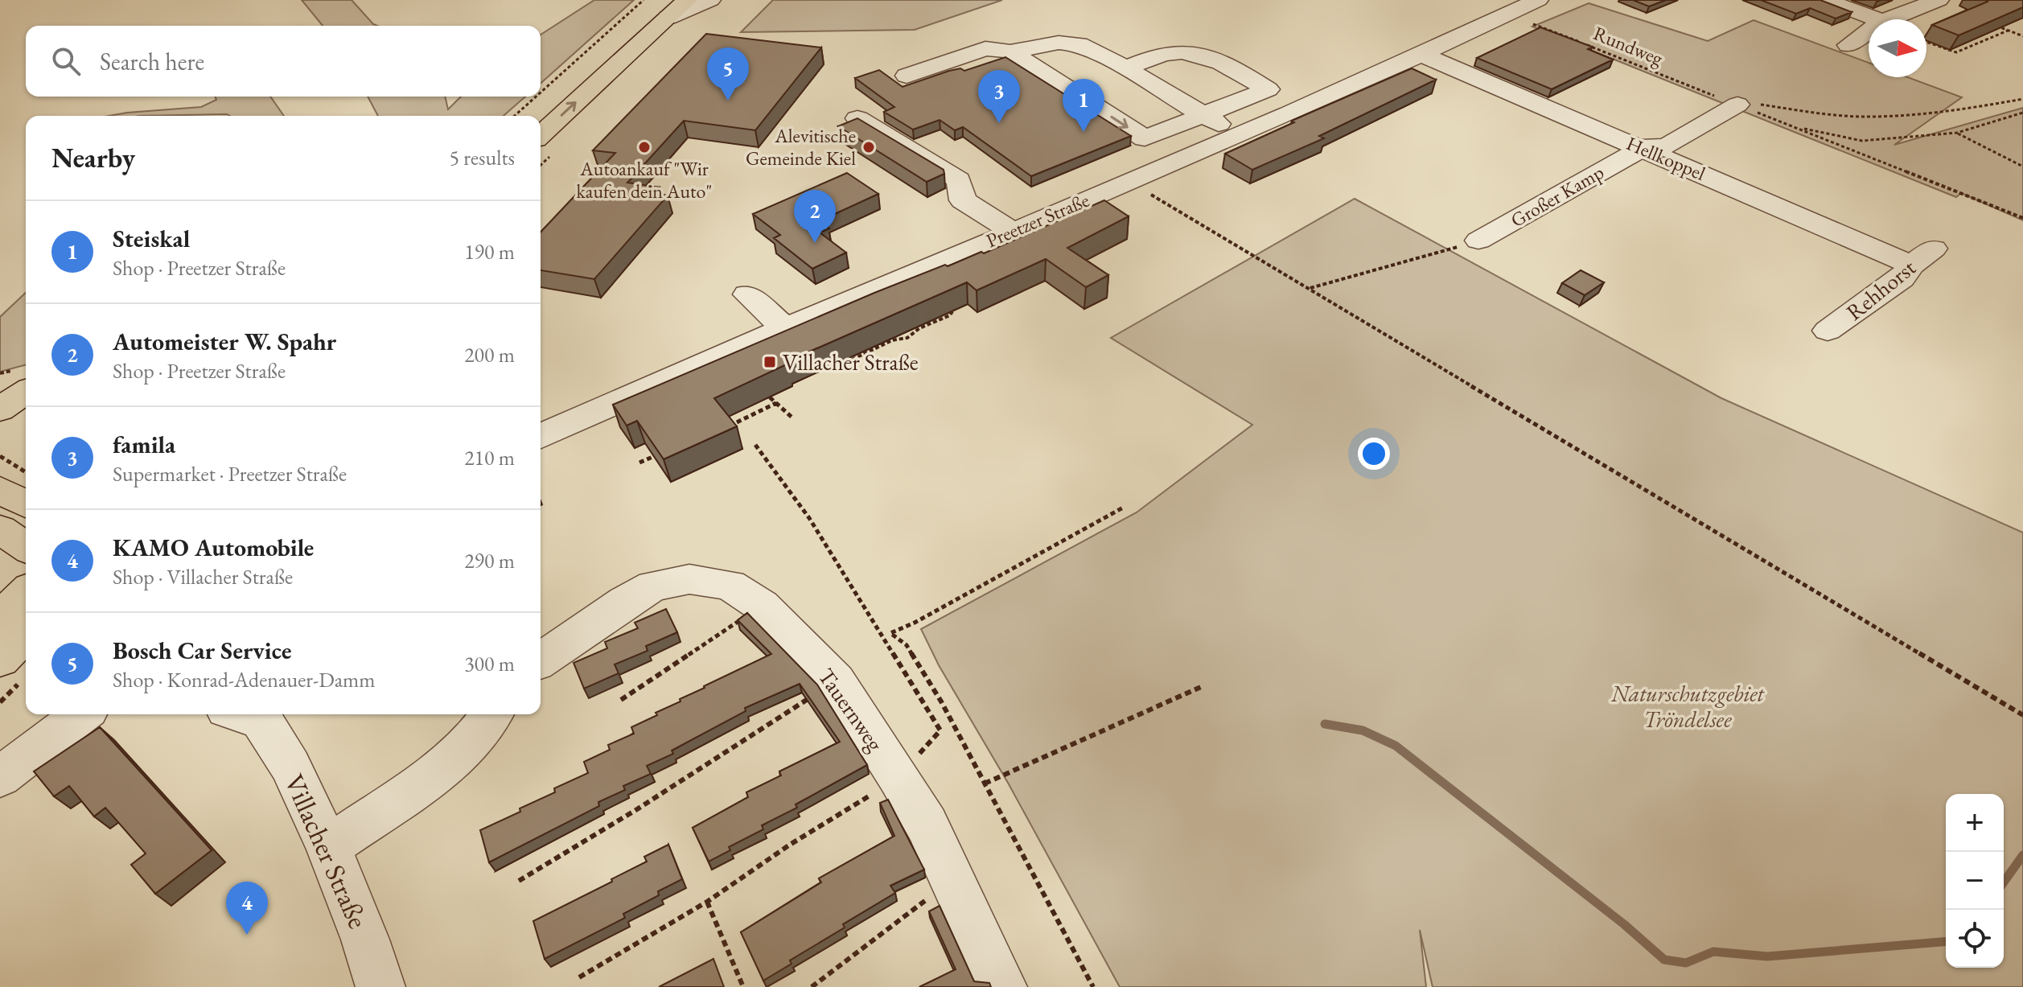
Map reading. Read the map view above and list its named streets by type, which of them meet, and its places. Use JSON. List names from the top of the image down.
{
  "streets": {
    "street": [
      "Hellkoppel",
      "Großer Kamp",
      "Preetzer Straße",
      "Rehhorst",
      "Tauernweg",
      "Villacher Straße"
    ],
    "path": ["Rundweg"]
  },
  "crossings": [
    ["Rundweg", "Großer Kamp"],
    ["Rundweg", "Preetzer Straße"],
    ["Hellkoppel", "Großer Kamp"],
    ["Hellkoppel", "Preetzer Straße"],
    ["Hellkoppel", "Rehhorst"]
  ],
  "parks": ["Naturschutzgebiet Tröndelsee"],
  "places": {
    "other": ["Autoankauf \"Wir kaufen dein Auto\"", "Alevitische Gemeinde Kiel"],
    "transit": ["Villacher Straße"]
  },
  "north": "right",
  "page": {
    "search": "Search here",
    "pins": [
      "5",
      "3",
      "1",
      "2",
      "4"
    ],
    "heading": ["Nearby", "5 results"],
    "list": [
      {
        "mark": "1",
        "name": "Steiskal",
        "note": "Shop · Preetzer Straße",
        "value": "190 m"
      },
      {
        "mark": "2",
        "name": "Automeister W. Spahr",
        "note": "Shop · Preetzer Straße",
        "value": "200 m"
      },
      {
        "mark": "3",
        "name": "famila",
        "note": "Supermarket · Preetzer Straße",
        "value": "210 m"
      },
      {
        "mark": "4",
        "name": "KAMO Automobile",
        "note": "Shop · Villacher Straße",
        "value": "290 m"
      },
      {
        "mark": "5",
        "name": "Bosch Car Service",
        "note": "Shop · Konrad-Adenauer-Damm",
        "value": "300 m"
      }
    ],
    "map_buttons": ["+", "−"]
  }
}
